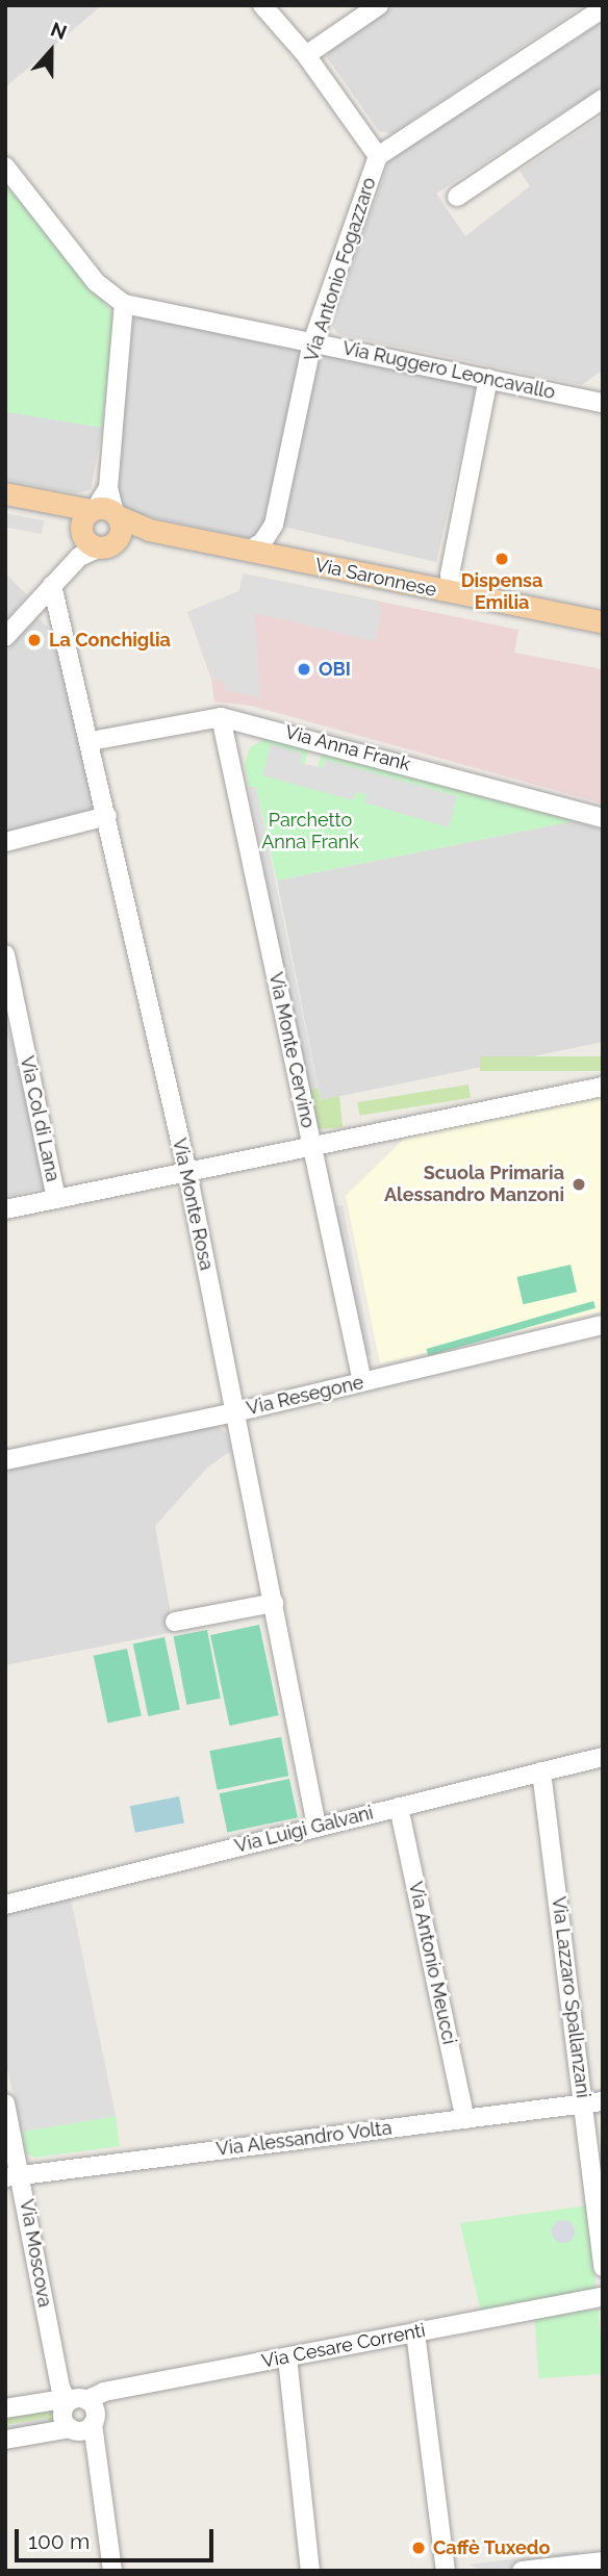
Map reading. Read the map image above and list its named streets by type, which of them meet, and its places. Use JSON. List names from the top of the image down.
{
  "streets": {
    "main road": ["Via Saronnese"],
    "street": [
      "Via Antonio Fogazzaro",
      "Via Ruggero Leoncavallo",
      "Via Anna Frank",
      "Via Monte Cervino",
      "Via Col di Lana",
      "Via Monte Rosa",
      "Via Resegone",
      "Via Luigi Galvani",
      "Via Antonio Meucci",
      "Via Lazzaro Spallanzani",
      "Via Alessandro Volta",
      "Via Moscova",
      "Via Cesare Correnti"
    ]
  },
  "crossings": [
    ["Via Antonio Fogazzaro", "Via Ruggero Leoncavallo"],
    ["Via Antonio Fogazzaro", "Via Saronnese"],
    ["Via Anna Frank", "Via Monte Cervino"],
    ["Via Anna Frank", "Via Monte Rosa"],
    ["Via Monte Cervino", "Via Resegone"],
    ["Via Monte Rosa", "Via Resegone"],
    ["Via Monte Rosa", "Via Luigi Galvani"],
    ["Via Luigi Galvani", "Via Antonio Meucci"],
    ["Via Luigi Galvani", "Via Lazzaro Spallanzani"],
    ["Via Antonio Meucci", "Via Alessandro Volta"],
    ["Via Lazzaro Spallanzani", "Via Alessandro Volta"],
    ["Via Alessandro Volta", "Via Moscova"],
    ["Via Moscova", "Via Cesare Correnti"]
  ],
  "parks": ["Parchetto Anna Frank"],
  "places": [
    "Dispensa Emilia",
    "La Conchiglia",
    "OBI",
    "Scuola Primaria Alessandro Manzoni",
    "Caffè Tuxedo"
  ],
  "scale_bar": "100 m",
  "north": "top"
}
